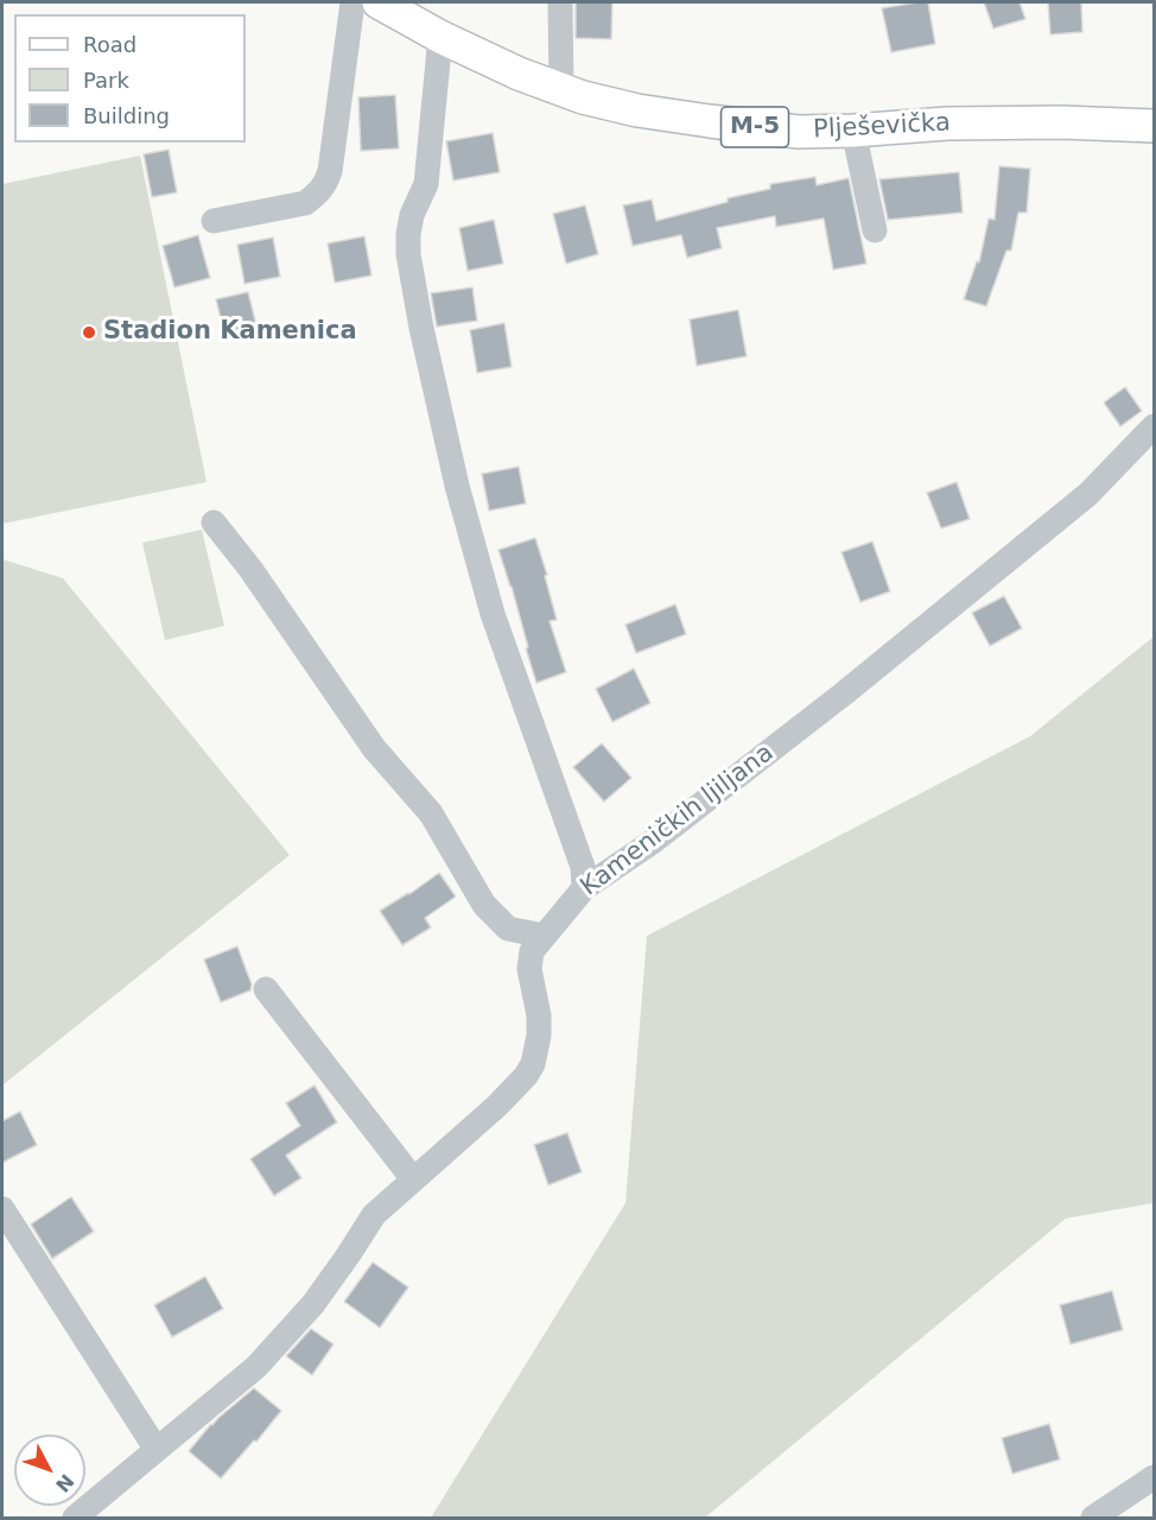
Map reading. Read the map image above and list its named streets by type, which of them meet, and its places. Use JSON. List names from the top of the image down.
{
  "streets": {
    "main road": ["M-5", "Plješevička"],
    "street": ["Kameničkih ljiljana"]
  },
  "places": ["Stadion Kamenica"],
  "legend": ["Road", "Park", "Building"],
  "north": "bottom right"
}
